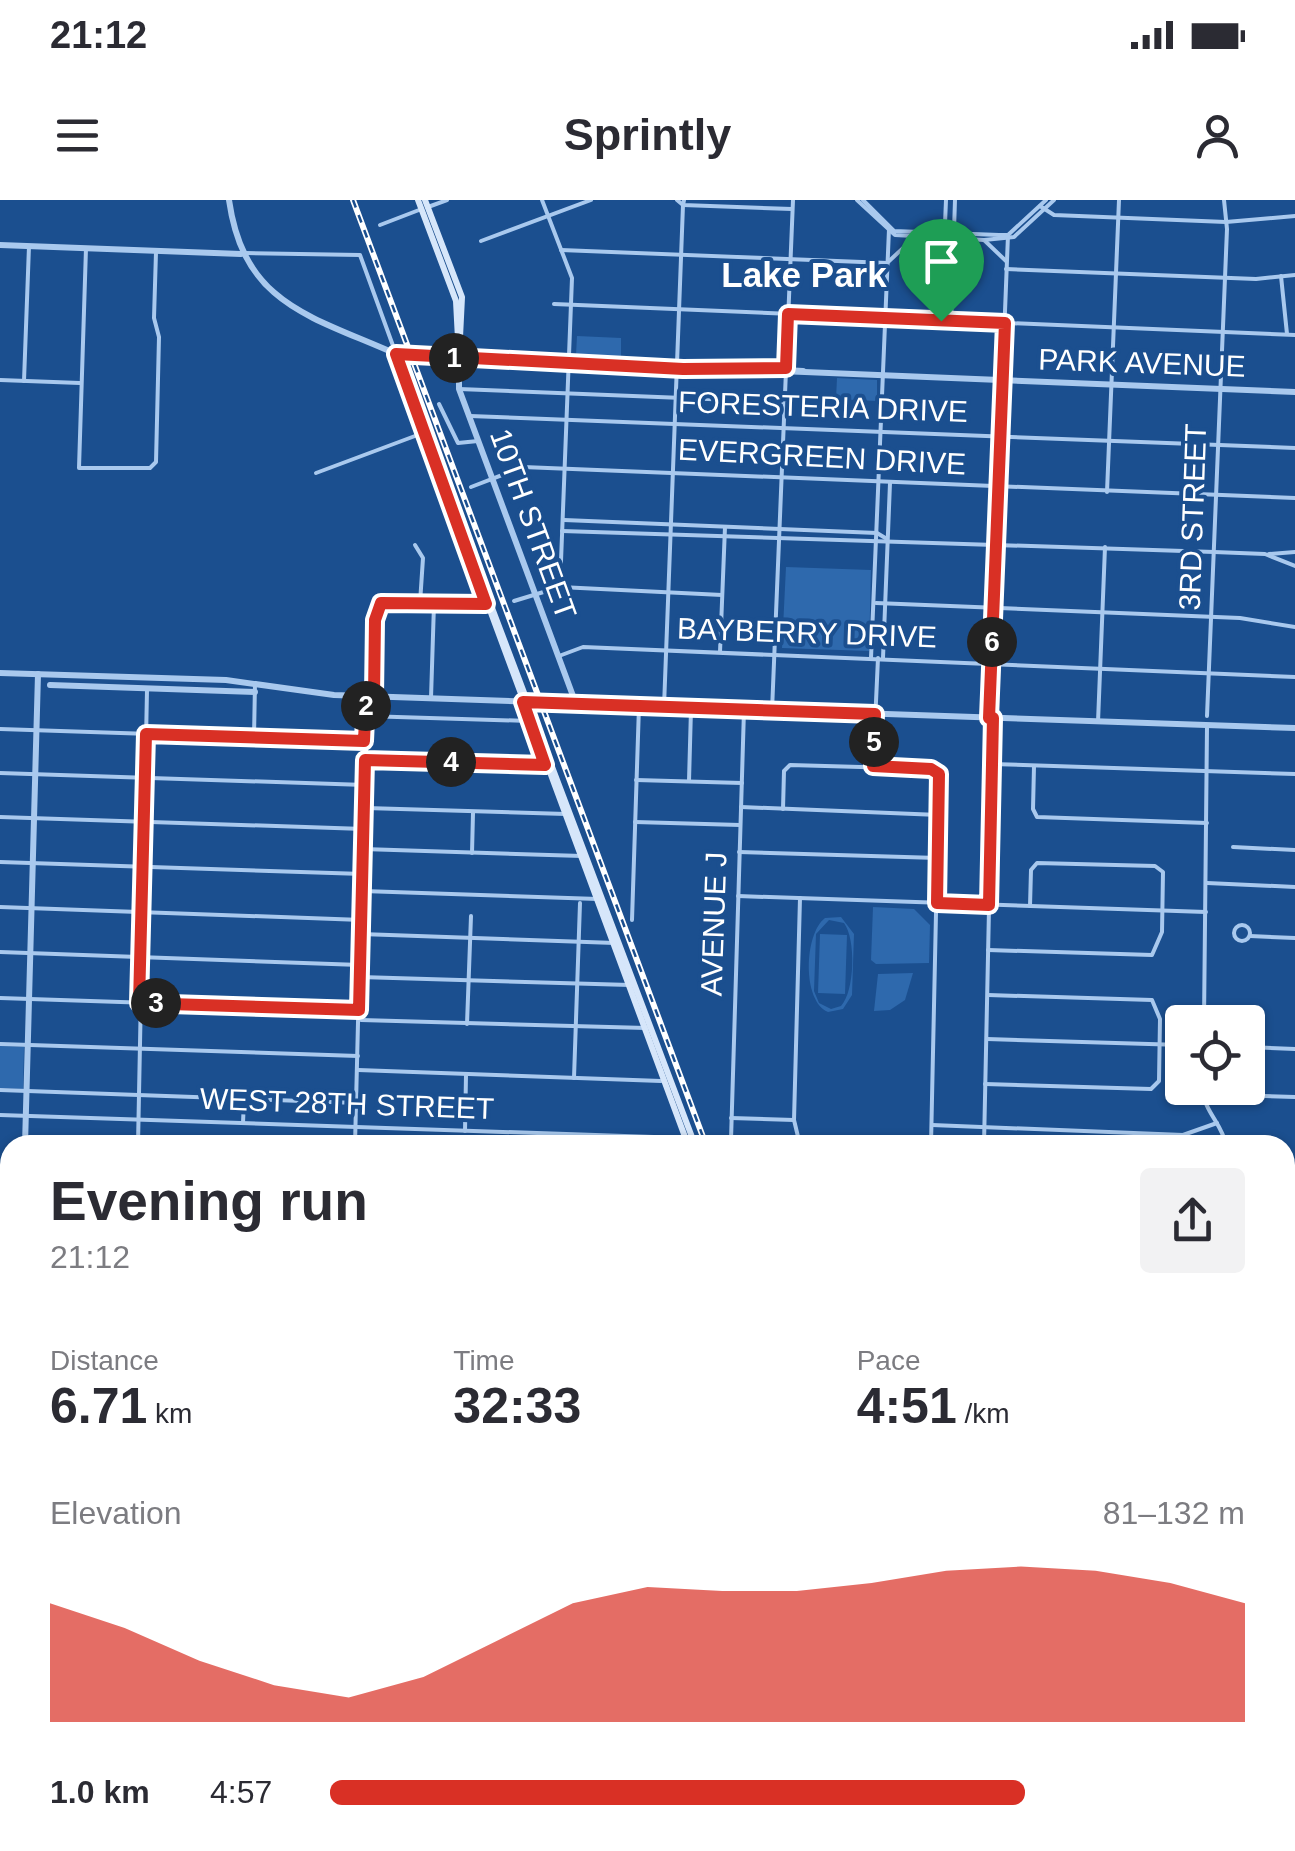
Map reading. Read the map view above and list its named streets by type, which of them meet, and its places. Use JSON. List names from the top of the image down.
{
  "streets": {
    "main road": ["PARK AVENUE", "10TH STREET"],
    "street": [
      "FORESTERIA DRIVE",
      "EVERGREEN DRIVE",
      "3RD STREET",
      "BAYBERRY DRIVE",
      "AVENUE J",
      "WEST 28TH STREET"
    ]
  },
  "crossings": [
    ["PARK AVENUE", "3RD STREET"],
    ["PARK AVENUE", "10TH STREET"],
    ["FORESTERIA DRIVE", "3RD STREET"],
    ["FORESTERIA DRIVE", "10TH STREET"],
    ["EVERGREEN DRIVE", "3RD STREET"],
    ["EVERGREEN DRIVE", "10TH STREET"],
    ["3RD STREET", "BAYBERRY DRIVE"],
    ["10TH STREET", "BAYBERRY DRIVE"]
  ],
  "districts": ["Lake Park"],
  "page": {
    "status": "21:12",
    "header": "Sprintly",
    "pins": [
      "1",
      "6",
      "2",
      "5",
      "4",
      "3"
    ],
    "heading": ["Evening run", "21:12"],
    "stats": [
      ["Distance", "6.71 km"],
      ["Time", "32:33"],
      ["Pace", "4:51 /km"]
    ],
    "chart": ["Elevation", "81–132 m"],
    "list": [
      {
        "name": "1.0 km",
        "note": "4:57"
      }
    ]
  }
}
